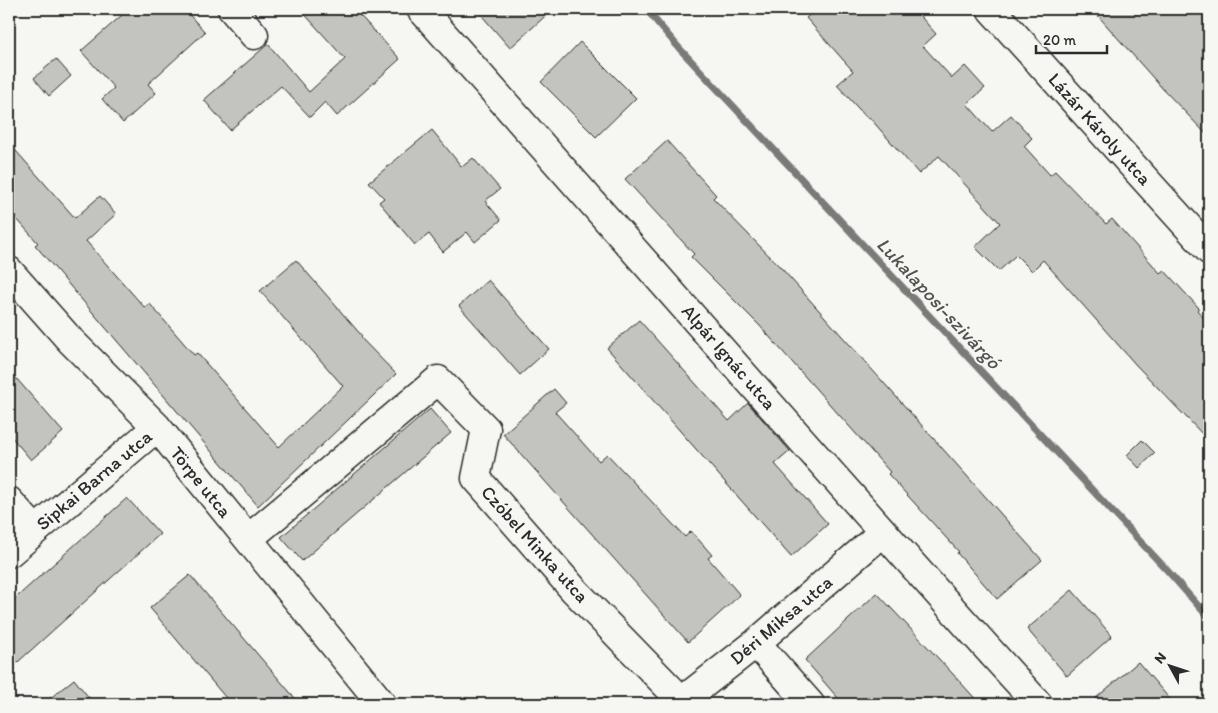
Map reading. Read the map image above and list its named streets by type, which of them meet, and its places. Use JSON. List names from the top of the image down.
{
  "streets": {
    "street": [
      "Lázár Károly utca",
      "Alpár Ignác utca",
      "Sipkai Barna utca",
      "Törpe utca",
      "Czóbel Minka utca",
      "Déri Miksa utca"
    ]
  },
  "crossings": [
    ["Alpár Ignác utca", "Déri Miksa utca"],
    ["Sipkai Barna utca", "Törpe utca"],
    ["Törpe utca", "Czóbel Minka utca"],
    ["Czóbel Minka utca", "Déri Miksa utca"]
  ],
  "water": ["Lukalaposi-szivárgó"],
  "scale_bar": "20 m",
  "north": "top left"
}
